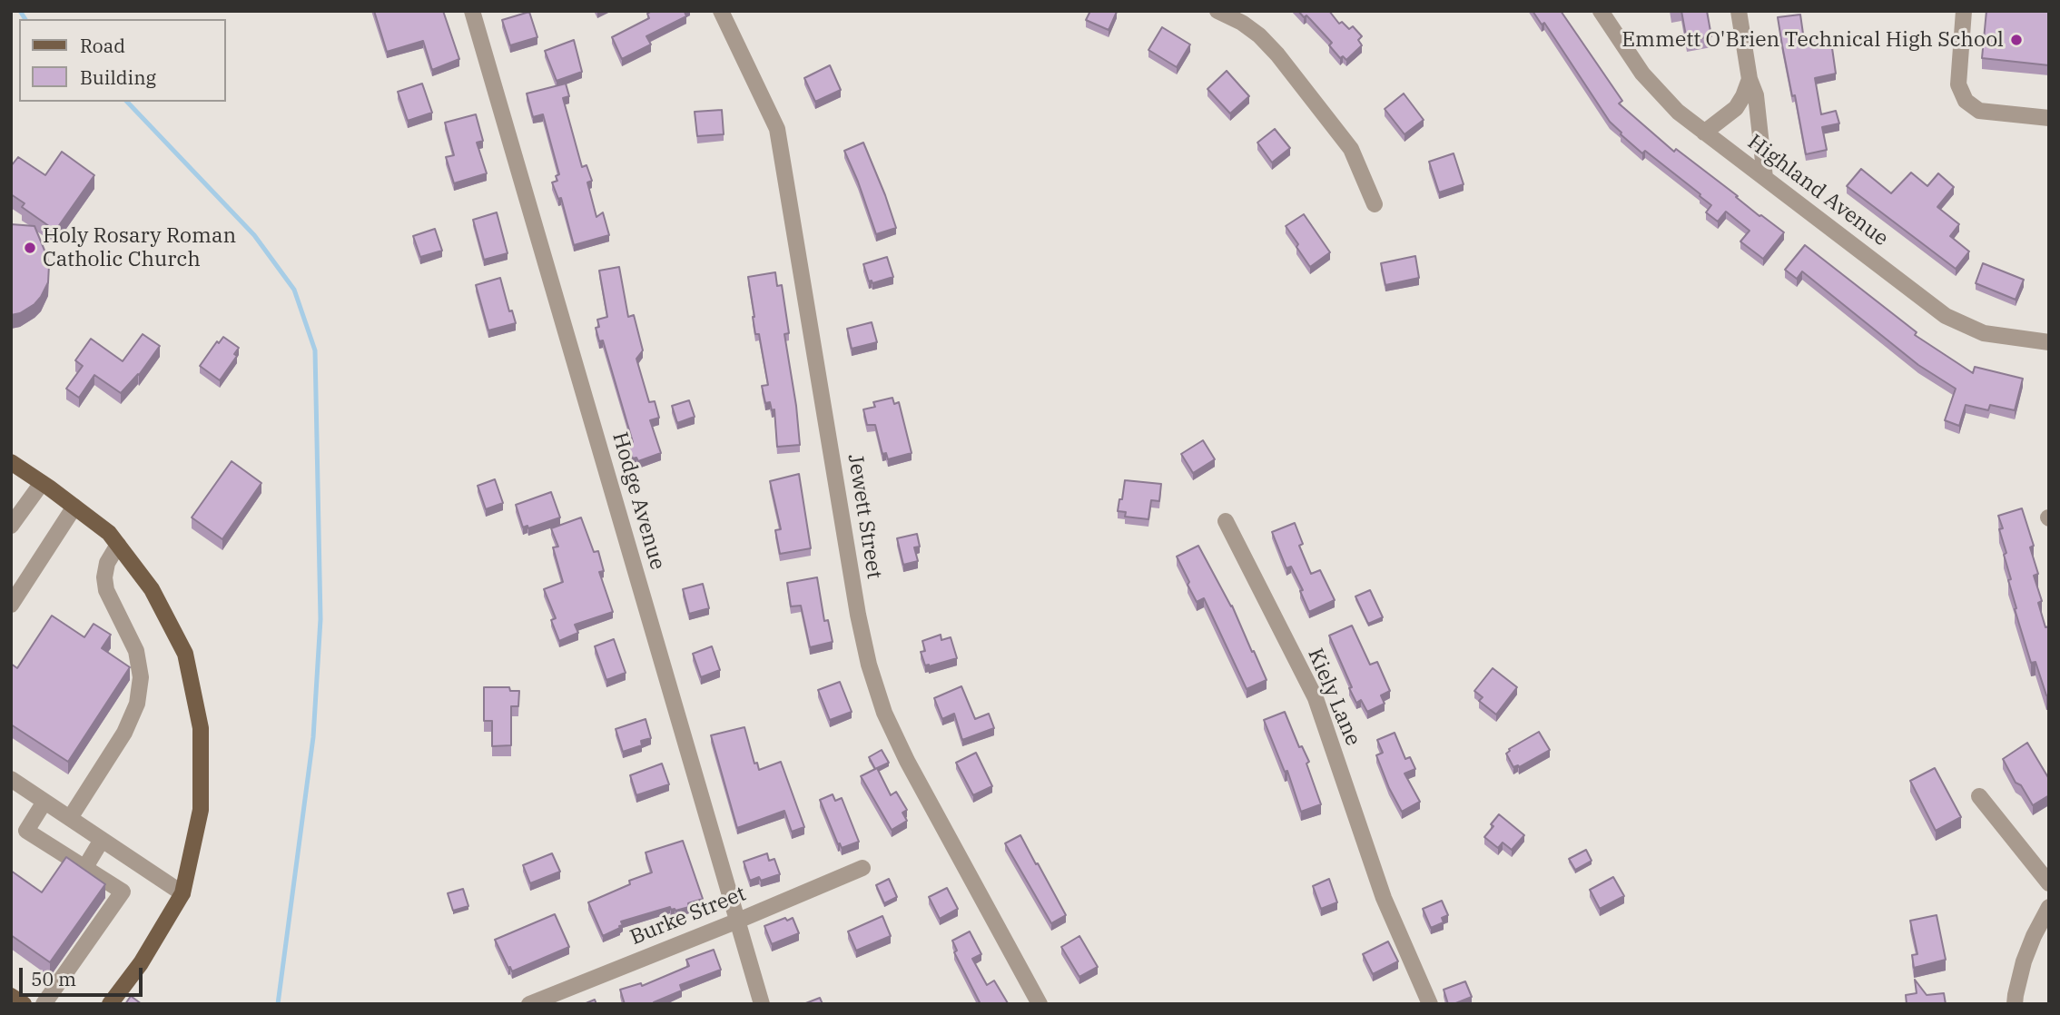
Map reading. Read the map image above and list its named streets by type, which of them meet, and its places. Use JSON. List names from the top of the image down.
{
  "streets": {
    "street": [
      "Highland Avenue",
      "Hodge Avenue",
      "Jewett Street",
      "Kiely Lane",
      "Burke Street"
    ]
  },
  "crossings": [
    ["Hodge Avenue", "Burke Street"]
  ],
  "places": ["Emmett O'Brien Technical High School", "Holy Rosary Roman Catholic Church"],
  "legend": ["Road", "Building"],
  "scale_bar": "50 m"
}
